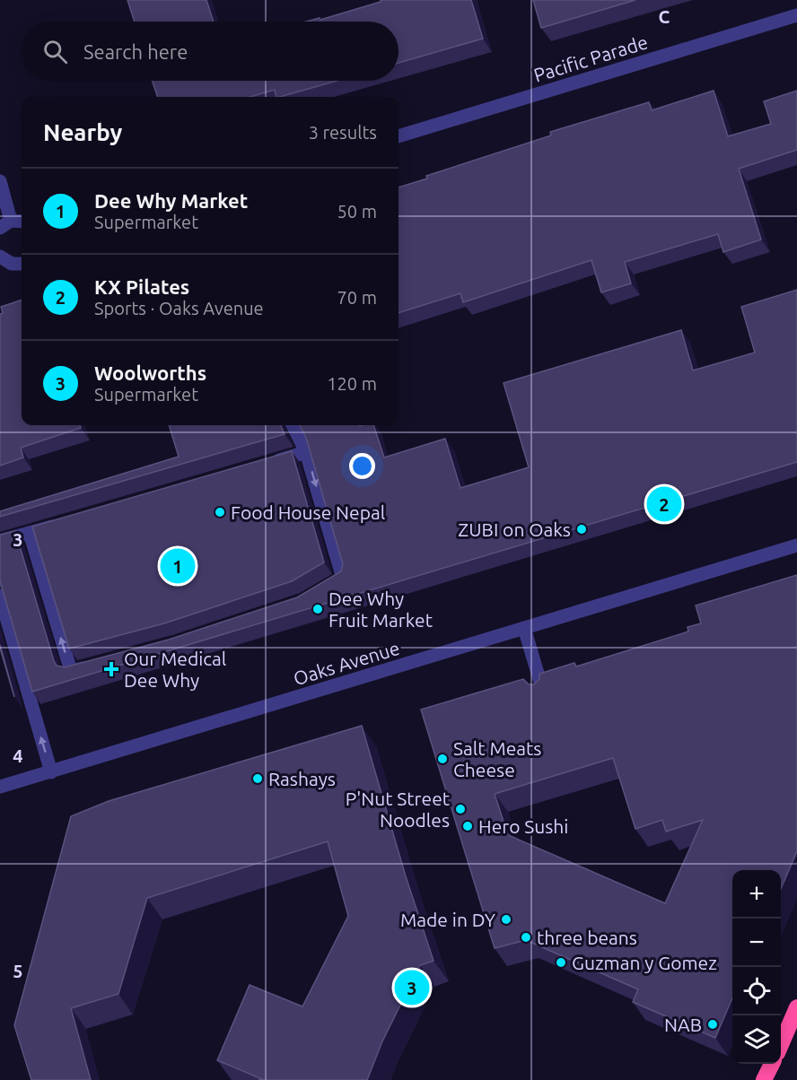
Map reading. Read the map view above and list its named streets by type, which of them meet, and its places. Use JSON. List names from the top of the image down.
{
  "streets": {
    "street": ["Pacific Parade", "Oaks Avenue"]
  },
  "places": {
    "other": [
      "Food House Nepal",
      "ZUBI on Oaks",
      "Dee Why Fruit Market",
      "Salt Meats Cheese",
      "Rashays",
      "P'Nut Street Noodles",
      "Hero Sushi",
      "Made in DY",
      "three beans",
      "Guzman y Gomez",
      "NAB"
    ],
    "health": ["Our Medical Dee Why"]
  },
  "page": {
    "search": "Search here",
    "heading": ["Nearby", "3 results"],
    "list": [
      {
        "mark": "1",
        "name": "Dee Why Market",
        "note": "Supermarket",
        "value": "50 m"
      },
      {
        "mark": "2",
        "name": "KX Pilates",
        "note": "Sports · Oaks Avenue",
        "value": "70 m"
      },
      {
        "mark": "3",
        "name": "Woolworths",
        "note": "Supermarket",
        "value": "120 m"
      }
    ],
    "pins": ["2", "1", "3"],
    "map_buttons": ["+", "−"]
  },
  "grid": {
    "columns": ["C"],
    "rows": ["3", "4", "5"]
  }
}
